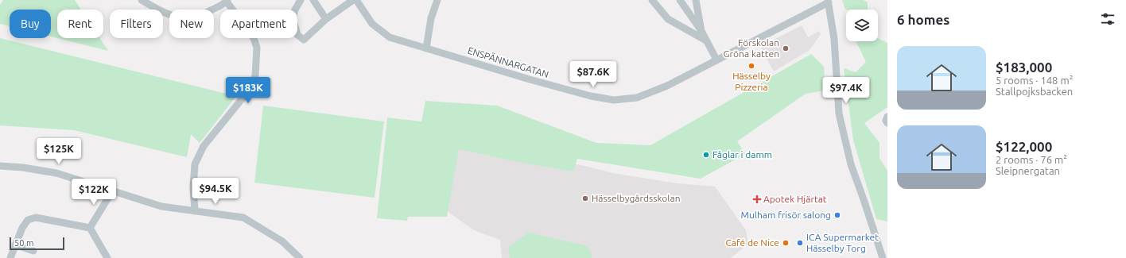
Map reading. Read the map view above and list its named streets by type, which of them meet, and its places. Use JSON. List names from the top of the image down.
{
  "streets": {
    "street": ["ENSPÄNNARGATAN"]
  },
  "places": {
    "other": [
      "Förskolan Gröna katten",
      "Hässelby Pizzeria",
      "Fåglar i damm",
      "Hässelbygårdsskolan",
      "Mulham frisör salong",
      "Café de Nice",
      "ICA Supermarket Hässelby Torg"
    ],
    "health": ["Apotek Hjärtat"]
  },
  "scale_bar": "50 m",
  "page": {
    "heading": "6 homes",
    "chip": [
      "Buy",
      "Rent",
      "Filters",
      "New",
      "Apartment"
    ],
    "list": [
      {
        "name": "$183,000",
        "note": "5 rooms · 148 m² · Stallpojksbacken"
      },
      {
        "name": "$122,000",
        "note": "2 rooms · 76 m² · Sleipnergatan"
      }
    ],
    "price": [
      "$87.6K",
      "$183K",
      "$97.4K",
      "$125K",
      "$94.5K",
      "$122K"
    ],
    "scale": "50 m"
  }
}
